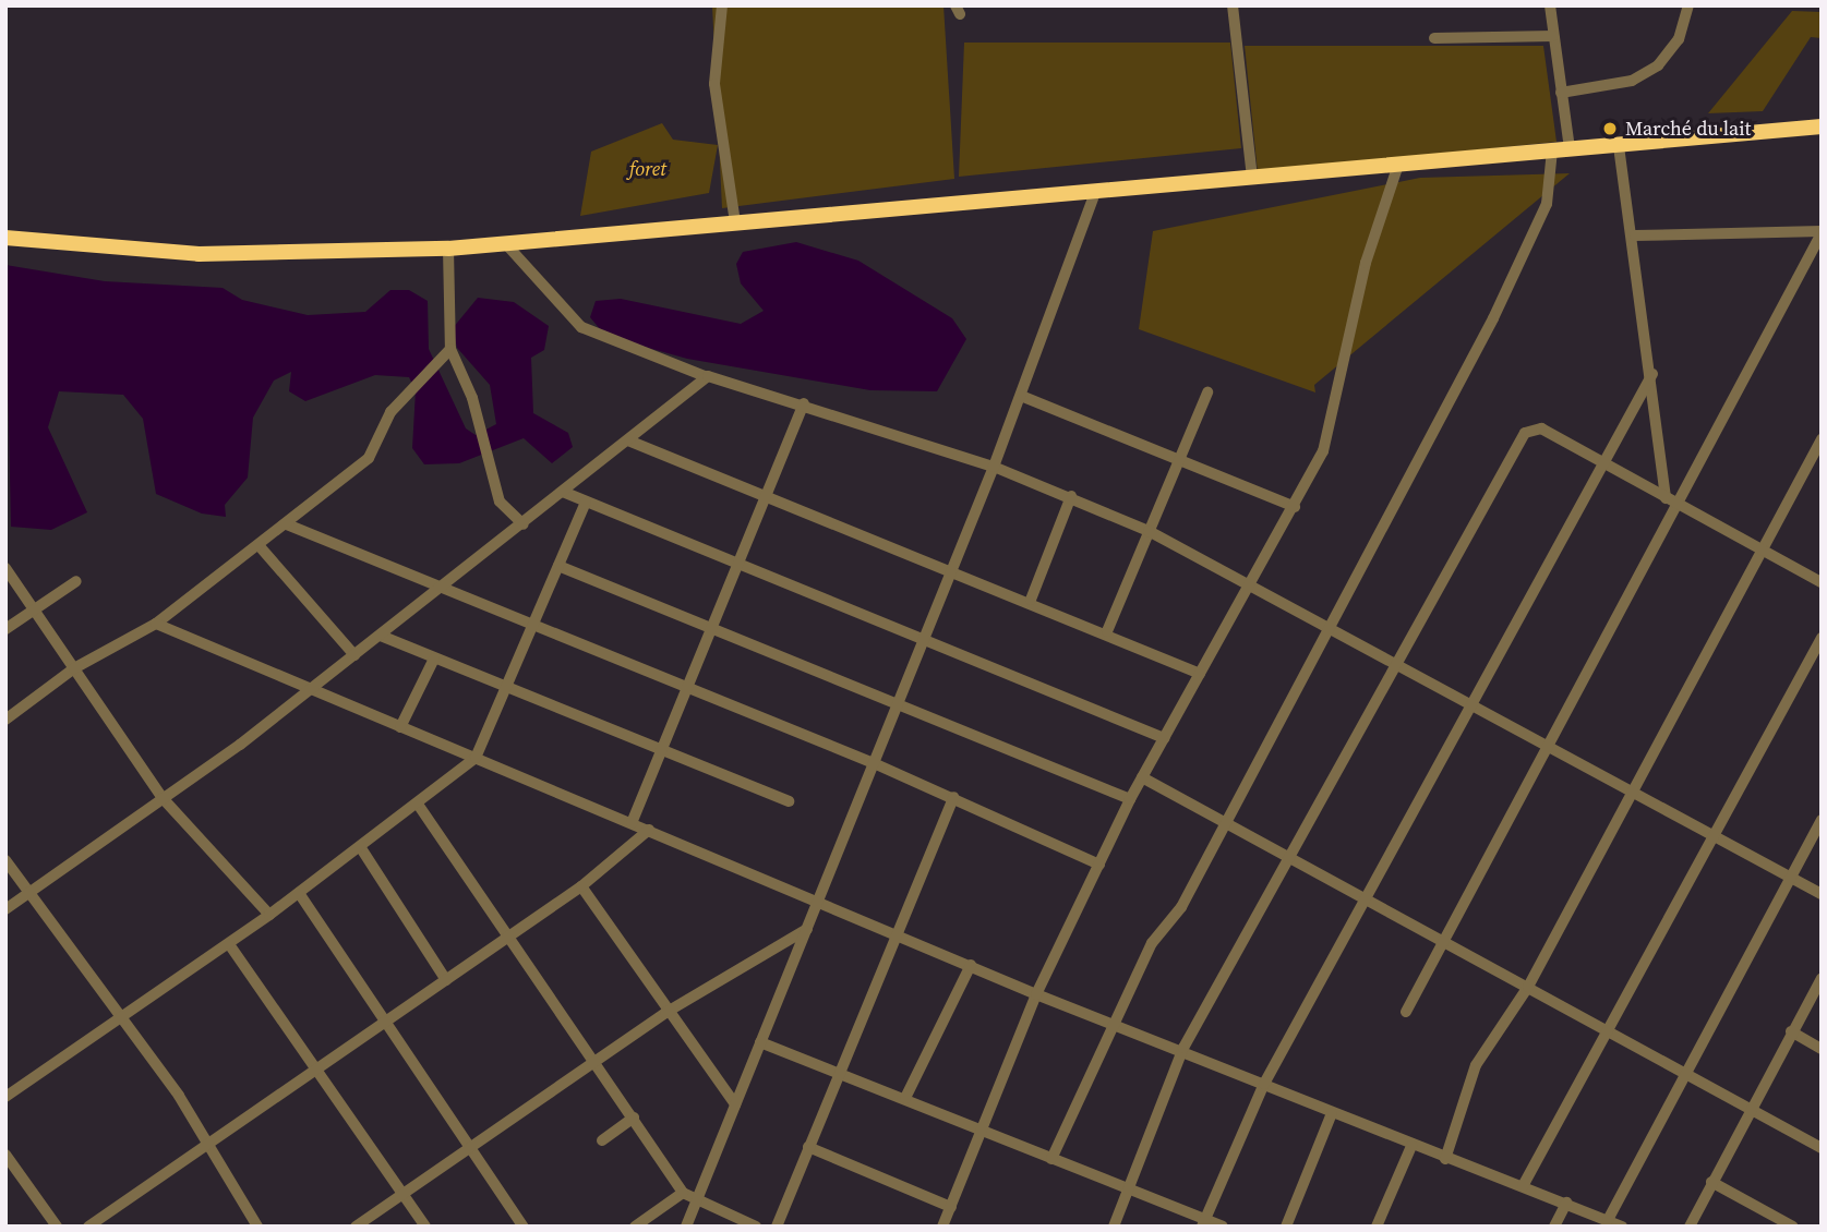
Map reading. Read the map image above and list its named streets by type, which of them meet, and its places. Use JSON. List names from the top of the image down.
{
  "parks": ["foret"],
  "places": ["Marché du lait"]
}
